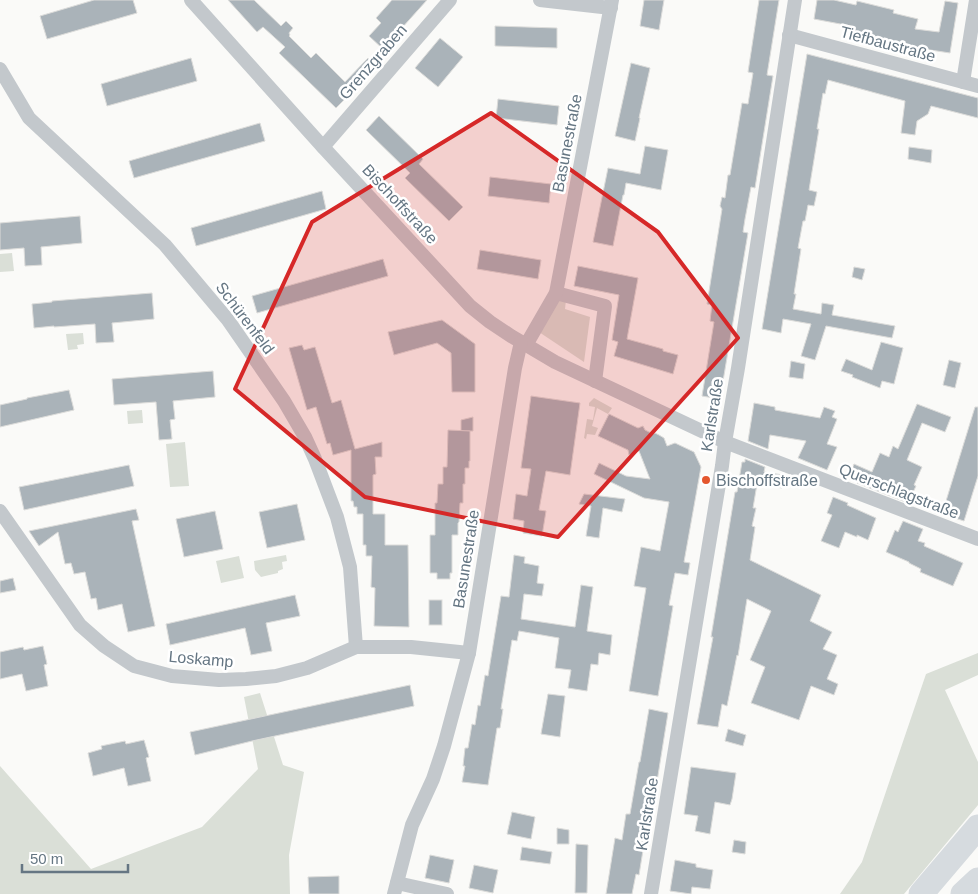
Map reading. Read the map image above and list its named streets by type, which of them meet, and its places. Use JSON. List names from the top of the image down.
{
  "streets": {
    "street": [
      "Tiefbaustraße",
      "Grenzgraben",
      "Basunestraße",
      "Bischoffstraße",
      "Schürenfeld",
      "Karlstraße",
      "Querschlagstraße",
      "Loskamp"
    ]
  },
  "crossings": [
    ["Tiefbaustraße", "Karlstraße"],
    ["Grenzgraben", "Bischoffstraße"],
    ["Basunestraße", "Bischoffstraße"],
    ["Basunestraße", "Loskamp"],
    ["Bischoffstraße", "Karlstraße"],
    ["Bischoffstraße", "Querschlagstraße"],
    ["Schürenfeld", "Loskamp"],
    ["Karlstraße", "Querschlagstraße"]
  ],
  "places": ["Bischoffstraße"],
  "scale_bar": "50 m"
}
